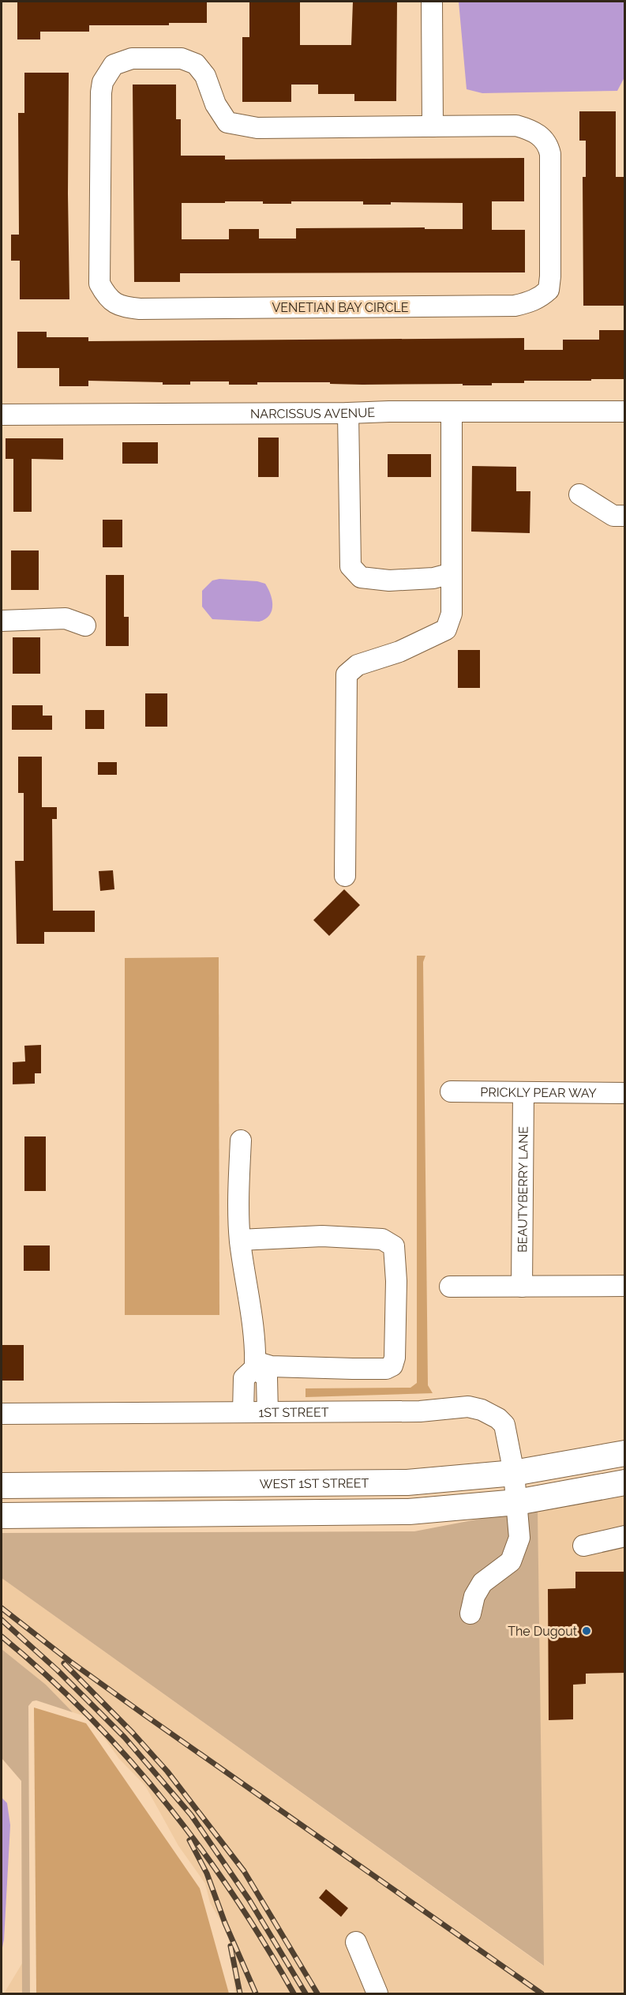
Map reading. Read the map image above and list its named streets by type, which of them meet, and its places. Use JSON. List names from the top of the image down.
{
  "streets": {
    "main road": ["WEST 1ST STREET"],
    "street": [
      "VENETIAN BAY CIRCLE",
      "NARCISSUS AVENUE",
      "PRICKLY PEAR WAY",
      "BEAUTYBERRY LANE",
      "1ST STREET"
    ]
  },
  "crossings": [
    ["PRICKLY PEAR WAY", "BEAUTYBERRY LANE"],
    ["1ST STREET", "WEST 1ST STREET"]
  ],
  "places": ["The Dugout"]
}
